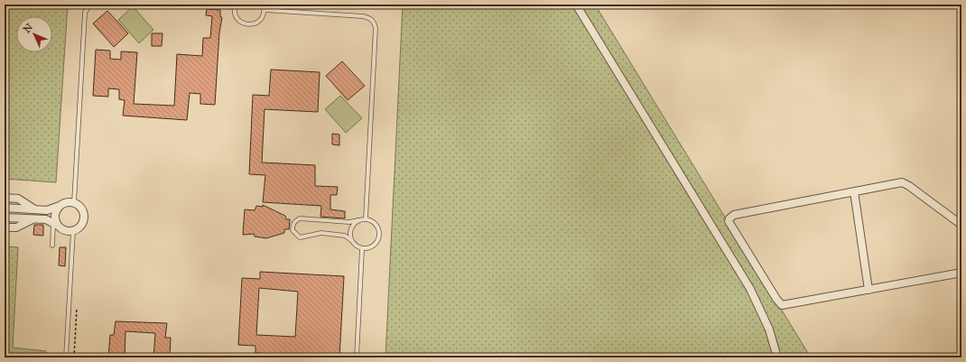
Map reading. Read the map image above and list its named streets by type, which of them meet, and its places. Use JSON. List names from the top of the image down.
{
  "north": "top left"
}
